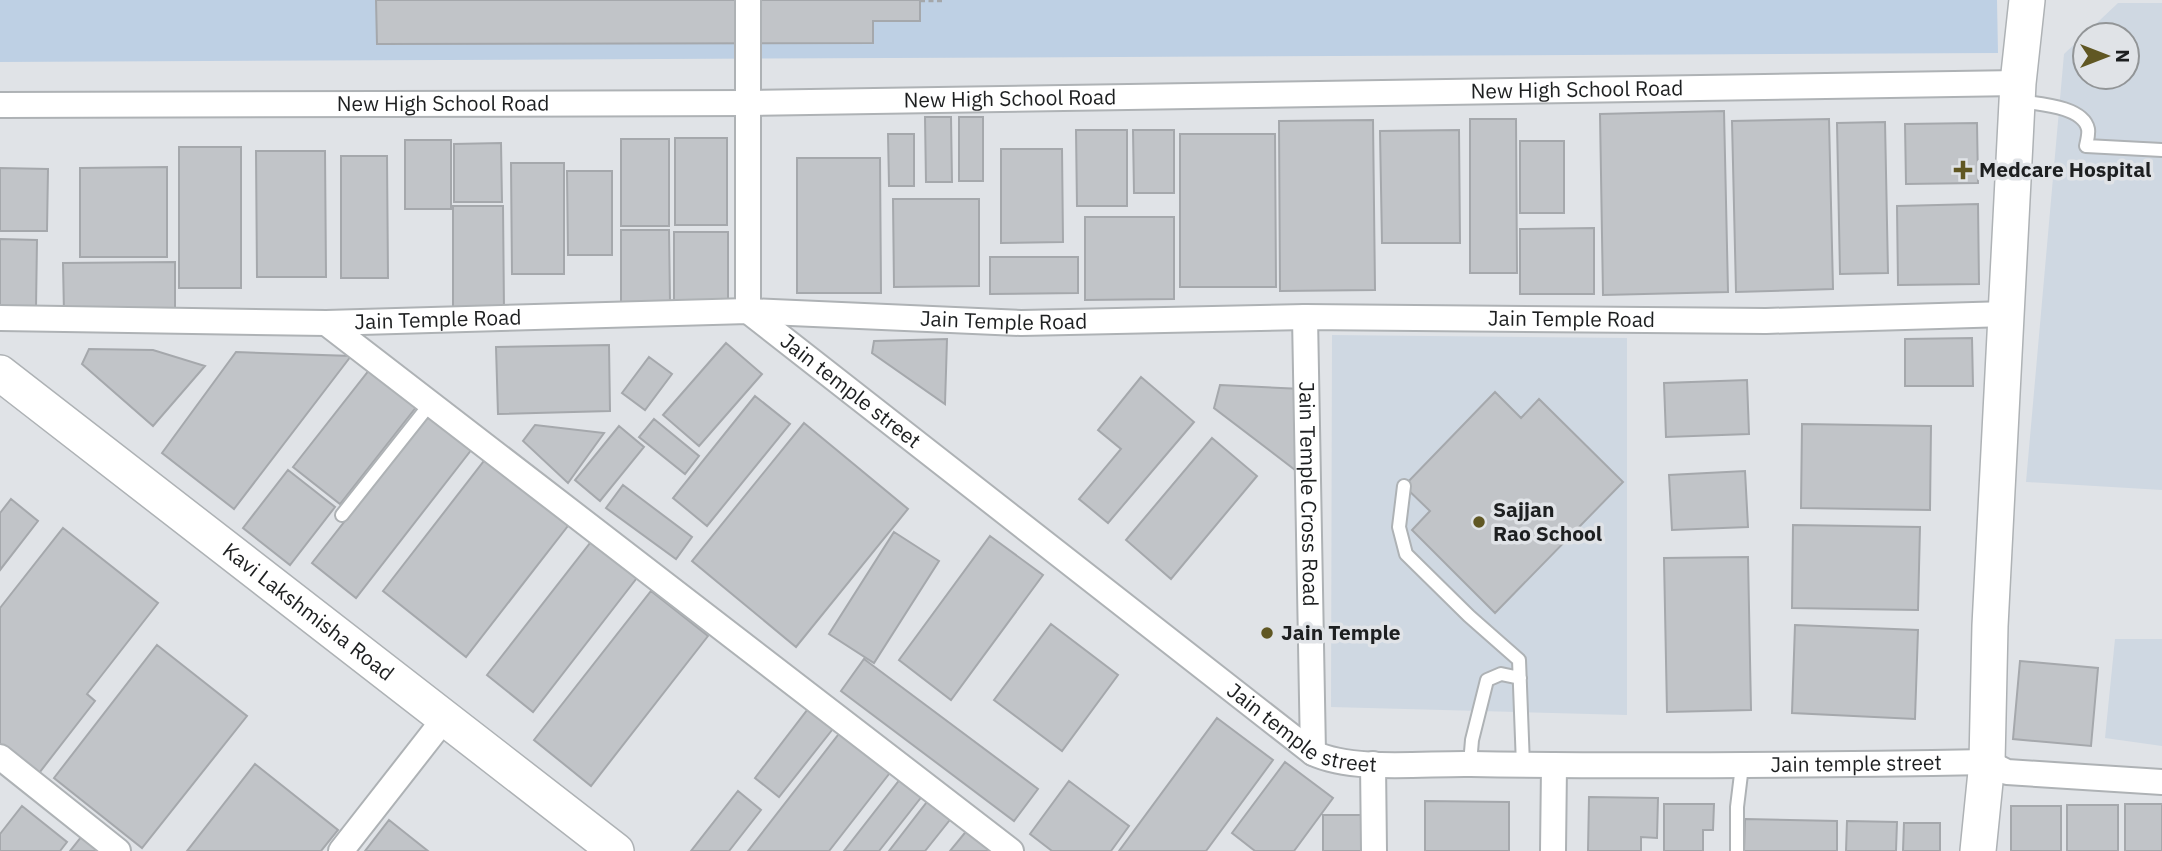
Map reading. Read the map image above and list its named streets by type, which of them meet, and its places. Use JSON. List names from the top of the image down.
{
  "streets": {
    "street": [
      "New High School Road",
      "Jain Temple Road",
      "Jain temple street",
      "Jain Temple Cross Road",
      "Kavi Lakshmisha Road"
    ]
  },
  "crossings": [
    ["Jain Temple Road", "Jain temple street"],
    ["Jain Temple Road", "Jain Temple Cross Road"],
    ["Jain temple street", "Jain Temple Cross Road"]
  ],
  "places": {
    "health": ["Medcare Hospital"],
    "other": ["Sajjan Rao School", "Jain Temple"]
  },
  "north": "right"
}
